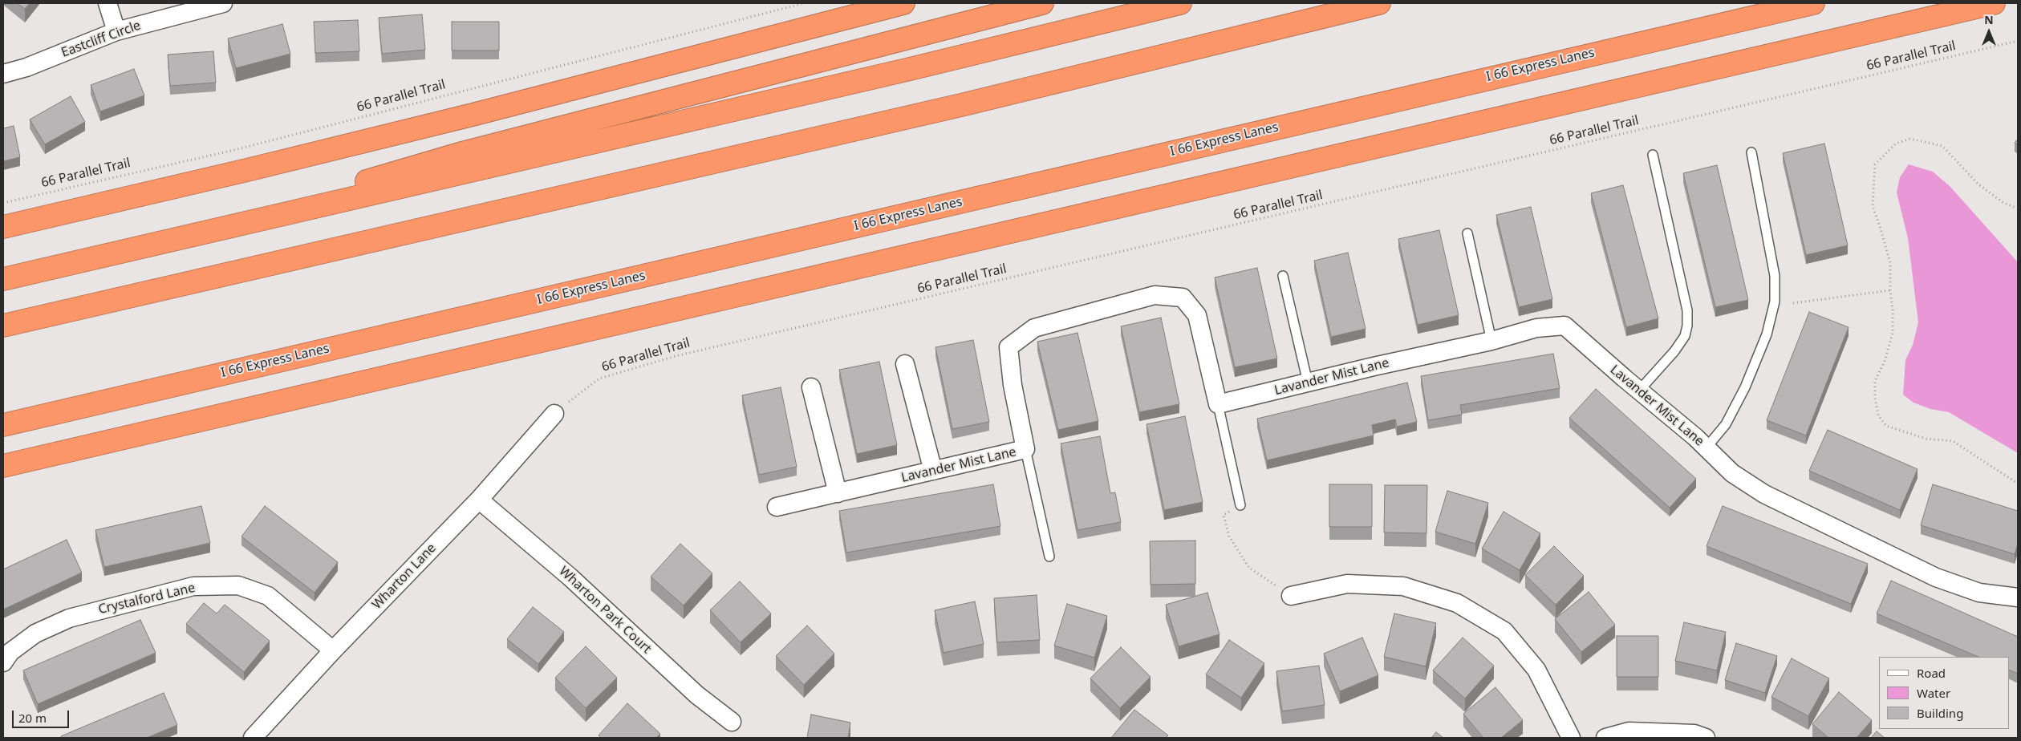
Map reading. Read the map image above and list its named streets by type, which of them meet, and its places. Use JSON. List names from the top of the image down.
{
  "streets": {
    "highway": ["I 66 Express Lanes"],
    "street": [
      "Eastcliff Circle",
      "Lavander Mist Lane",
      "Wharton Lane",
      "Crystalford Lane",
      "Wharton Park Court"
    ],
    "path": ["66 Parallel Trail"]
  },
  "crossings": [
    ["66 Parallel Trail", "Wharton Lane"],
    ["Wharton Lane", "Crystalford Lane"],
    ["Wharton Lane", "Wharton Park Court"]
  ],
  "legend": ["Road", "Water", "Building"],
  "scale_bar": "20 m",
  "north": "top"
}
